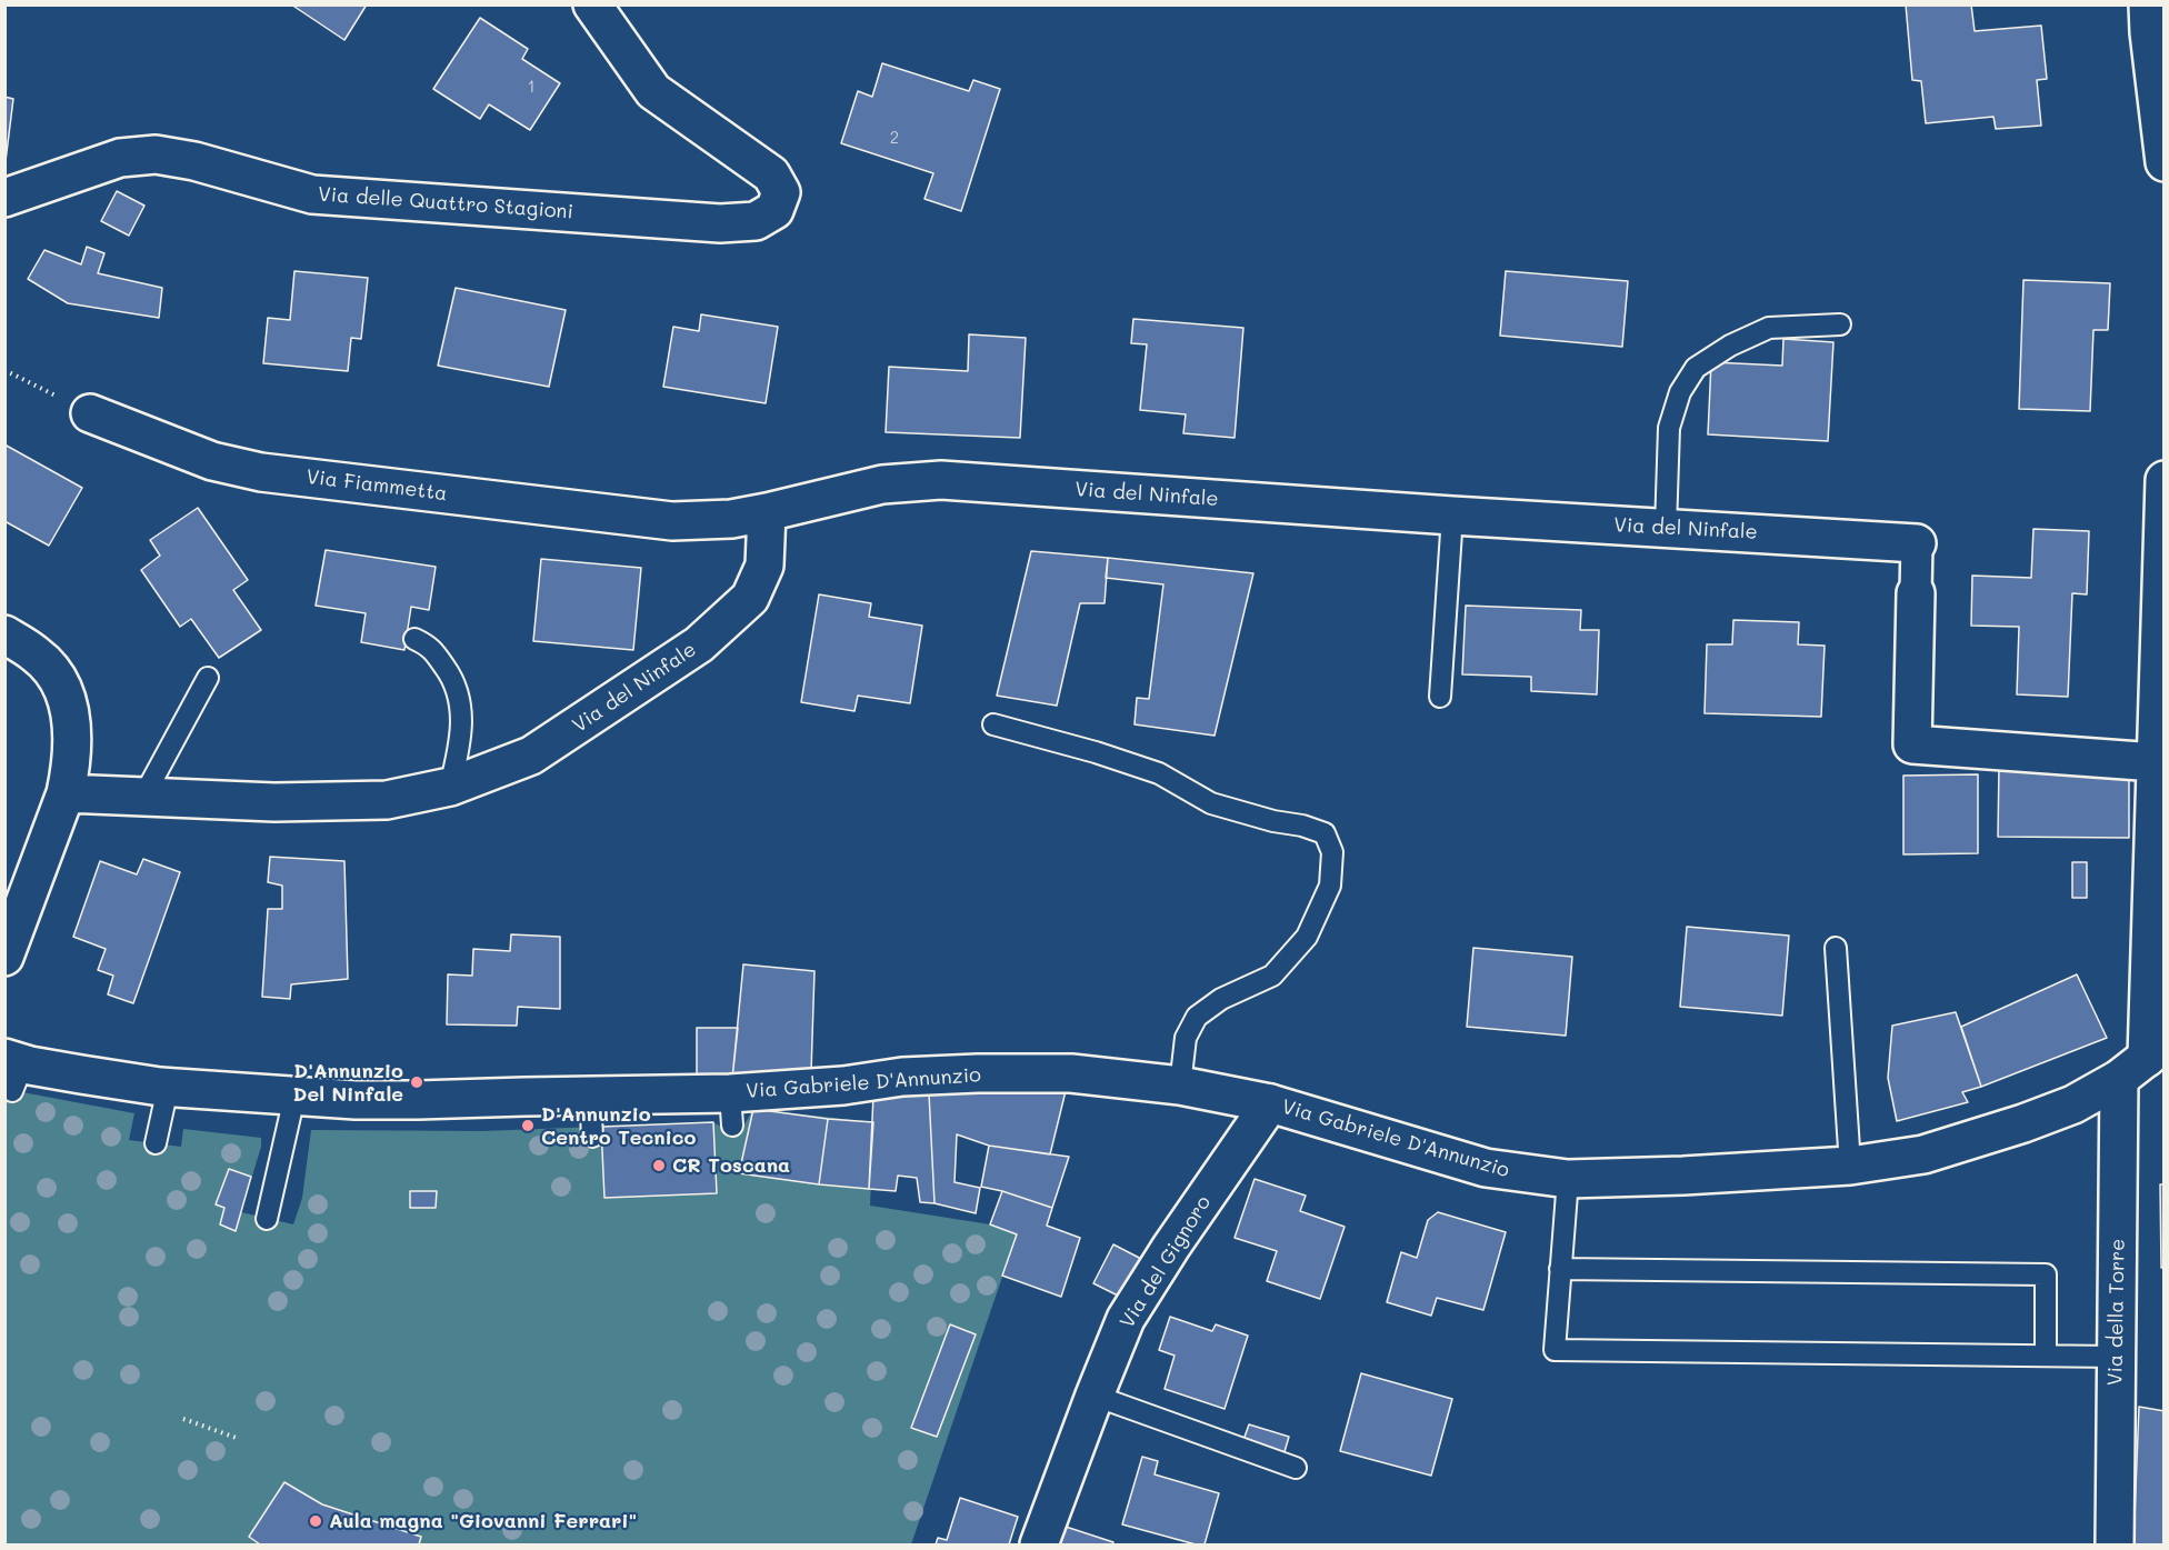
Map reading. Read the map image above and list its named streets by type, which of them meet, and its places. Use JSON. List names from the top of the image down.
{
  "streets": {
    "street": [
      "Via delle Quattro Stagioni",
      "Via Fiammetta",
      "Via del Ninfale",
      "Via Gabriele D'Annunzio",
      "Via del Gignoro",
      "Via della Torre"
    ]
  },
  "crossings": [
    ["Via Fiammetta", "Via del Ninfale"],
    ["Via del Ninfale", "Via della Torre"],
    ["Via Gabriele D'Annunzio", "Via del Gignoro"],
    ["Via Gabriele D'Annunzio", "Via della Torre"]
  ],
  "places": [
    "D'Annunzio Del Ninfale",
    "D'Annunzio Centro Tecnico",
    "CR Toscana",
    "Aula magna \"Giovanni Ferrari\""
  ],
  "house_numbers": ["1", "2"]
}
